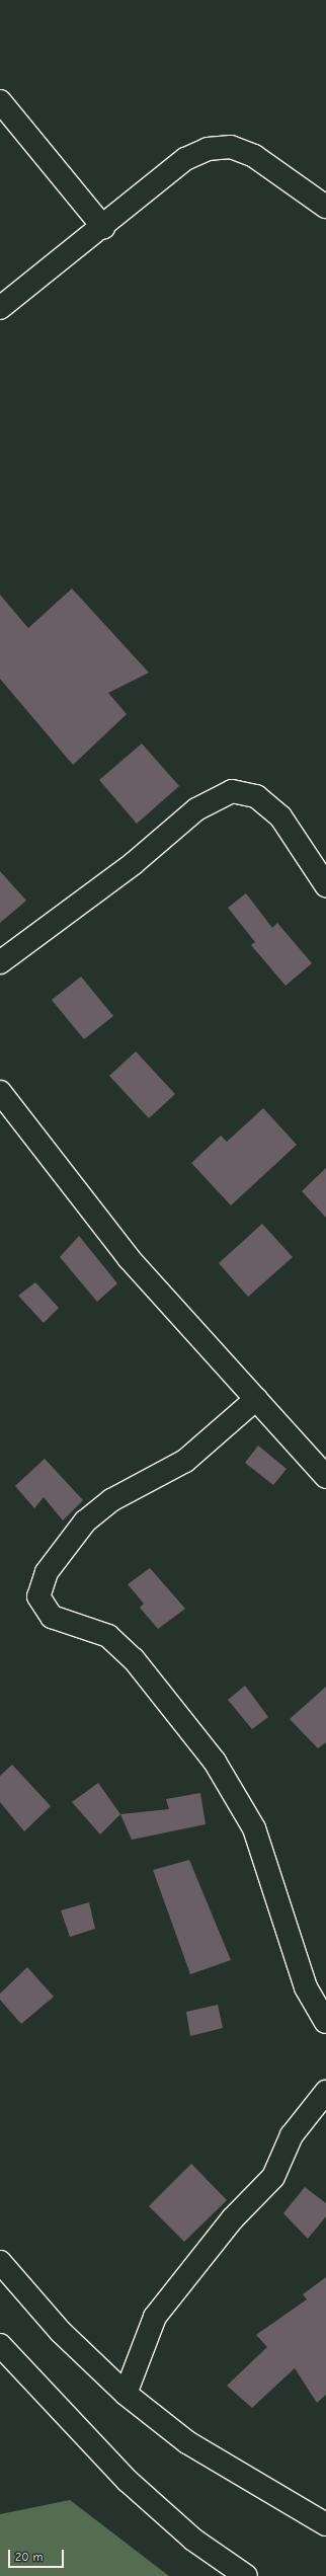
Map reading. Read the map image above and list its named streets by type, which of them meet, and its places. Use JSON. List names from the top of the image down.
{
  "scale_bar": "20 m"
}
